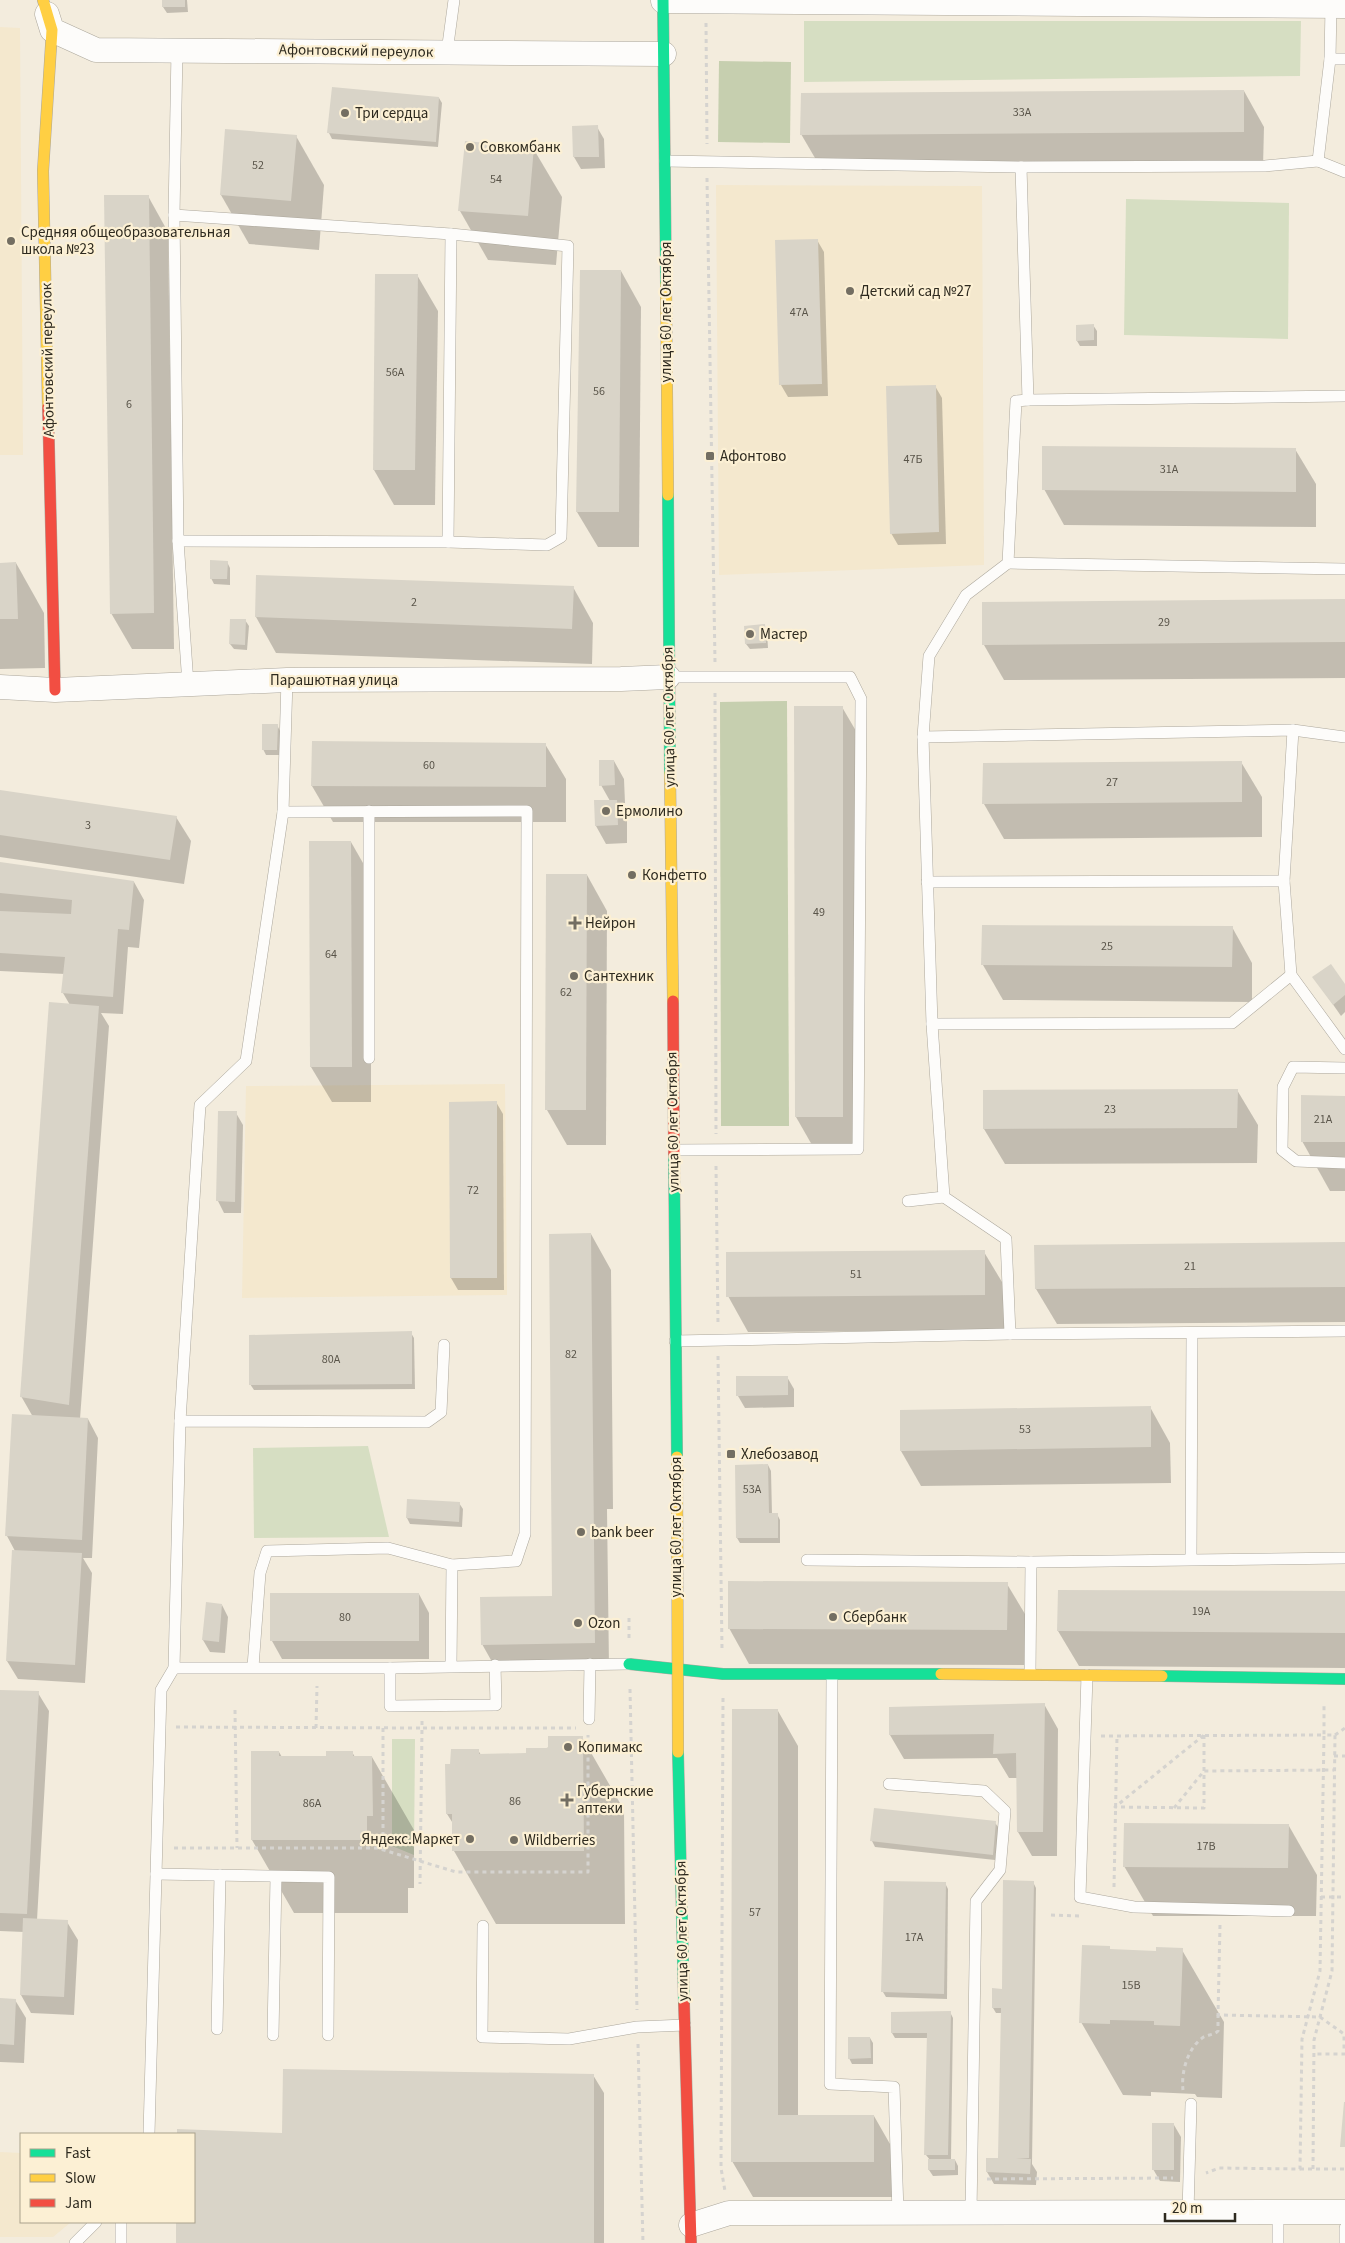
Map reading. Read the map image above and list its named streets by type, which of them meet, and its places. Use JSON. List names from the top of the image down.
{
  "streets": {
    "main road": ["Афонтовский переулок", "улица 60 лет Октября"],
    "street": ["Парашютная улица"]
  },
  "crossings": [
    ["Афонтовский переулок", "улица 60 лет Октября"],
    ["Афонтовский переулок", "Парашютная улица"],
    ["улица 60 лет Октября", "Парашютная улица"]
  ],
  "places": {
    "other": [
      "Три сердца",
      "Совкомбанк",
      "Средняя общеобразовательная школа №23",
      "Детский сад №27",
      "Мастер",
      "Ермолино",
      "Конфетто",
      "Сантехник",
      "bank beer",
      "Сбербанк",
      "Ozon",
      "Копимакс",
      "Яндекс.Маркет",
      "Wildberries"
    ],
    "transit": ["Афонтово", "Хлебозавод"],
    "health": ["Нейрон", "Губернские аптеки"]
  },
  "house_numbers": [
    "33А",
    "52",
    "54",
    "47А",
    "56А",
    "56",
    "6",
    "47Б",
    "31А",
    "2",
    "29",
    "60",
    "27",
    "3",
    "49",
    "25",
    "64",
    "62",
    "23",
    "21А",
    "72",
    "21",
    "51",
    "82",
    "80А",
    "53",
    "53А",
    "19А",
    "80",
    "86",
    "86А",
    "17В",
    "57",
    "17А",
    "15В"
  ],
  "legend": ["Fast", "Slow", "Jam"],
  "scale_bar": "20 m"
}
